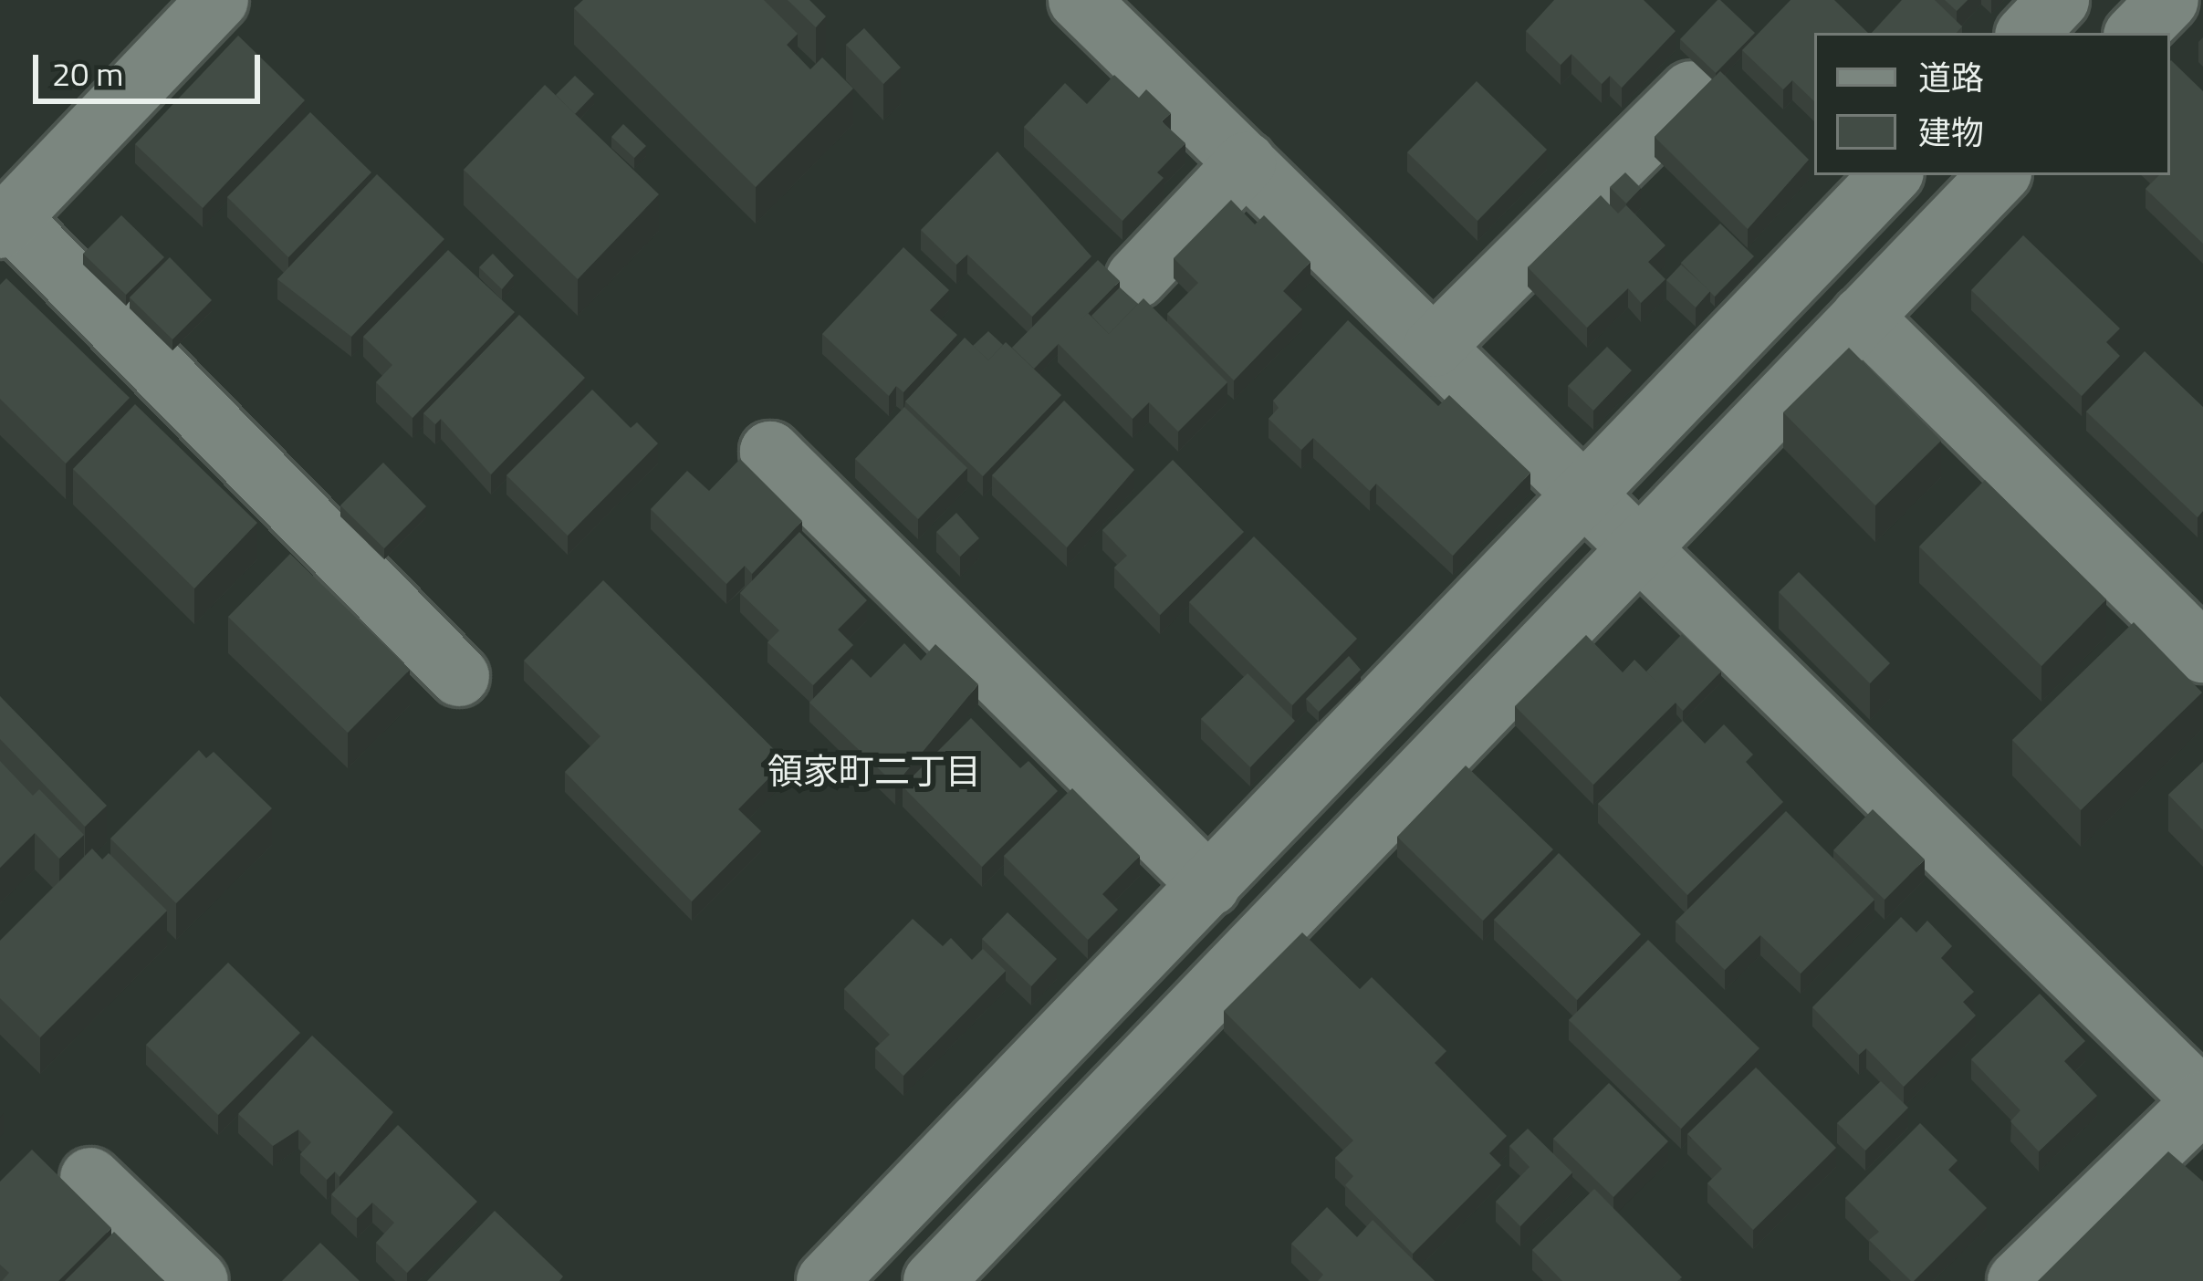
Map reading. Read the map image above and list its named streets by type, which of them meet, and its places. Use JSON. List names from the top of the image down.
{
  "districts": ["領家町二丁目"],
  "legend": ["道路", "建物"],
  "scale_bar": "20 m"
}
